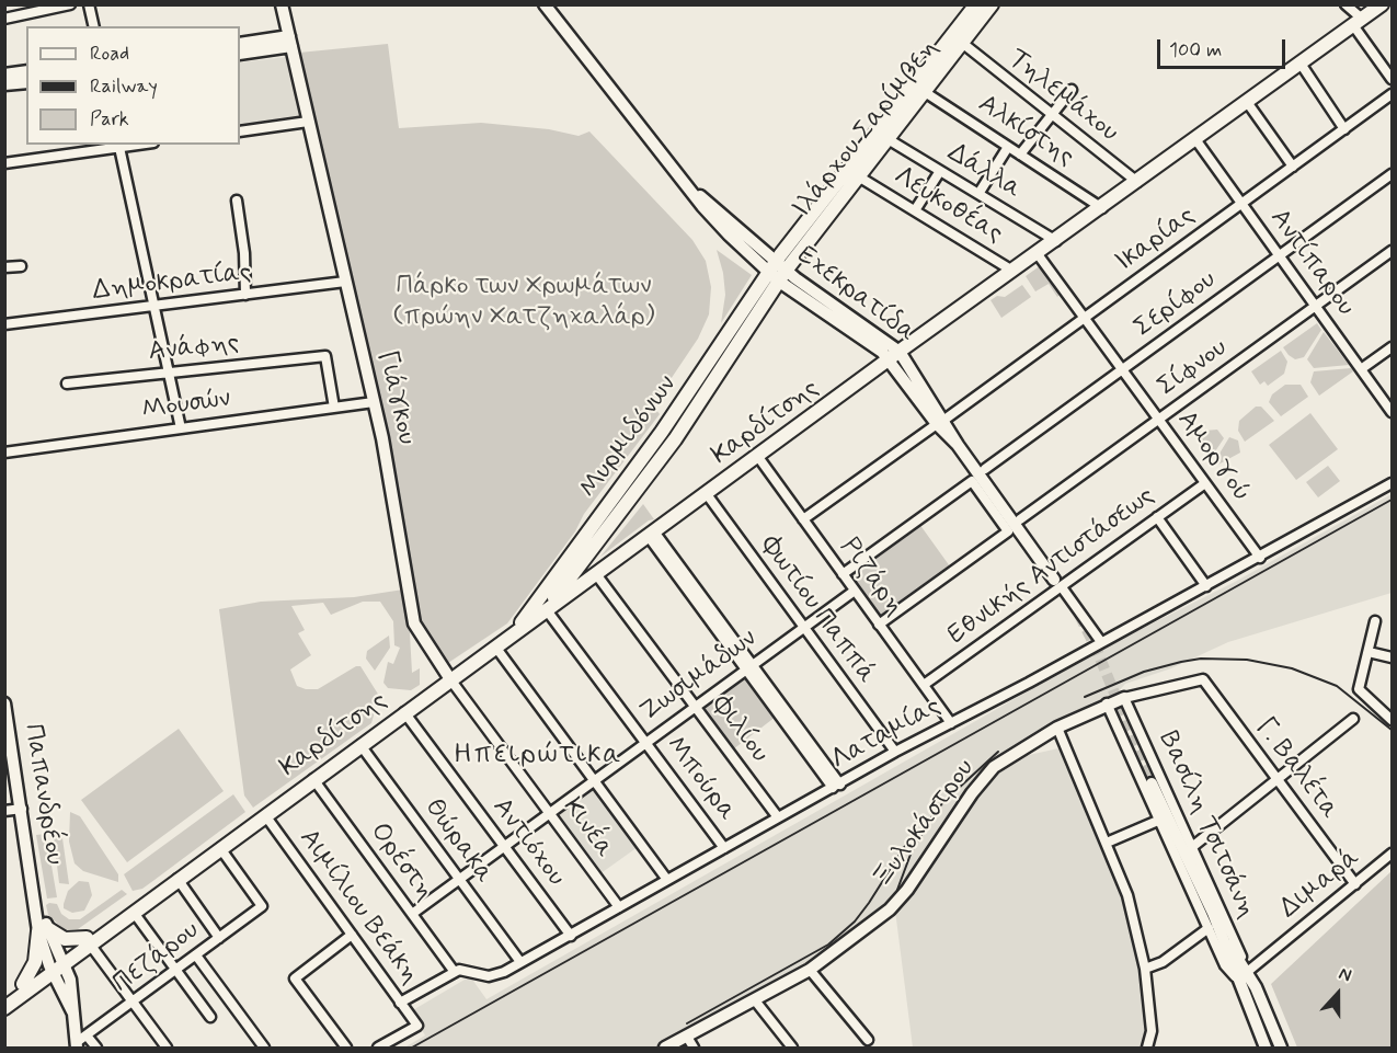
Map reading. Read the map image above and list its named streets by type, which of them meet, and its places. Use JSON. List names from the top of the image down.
{
  "streets": {
    "main road": ["Ιλάρχου Σαρίμβεη", "Καρδίτσης", "Μυρμιδόνων"],
    "street": [
      "Τηλεμάχου",
      "Αλκίστης",
      "Δάλλα",
      "Λευκοθέας",
      "Ικαρίας",
      "Αντίπαρου",
      "Δημοκρατίας",
      "Εχεκρατίδα",
      "Σερίφου",
      "Ανάφης",
      "Σίφνου",
      "Γιάγκου",
      "Μουσών",
      "Αμοργού",
      "Εθνικής Αντιστάσεως",
      "Ριζάρη",
      "Φωτίου Παππά",
      "Ζωσιμάδων",
      "Φιλίου",
      "Λαταμίας",
      "Γ. Βαλέτα",
      "Μπούρα",
      "Παπανδρέου",
      "Ξυλοκάστρου",
      "Βασίλη Τσιτσάνη",
      "Κινέα",
      "Θώρακα",
      "Αντιόχου",
      "Ορέστη",
      "Διμαρά",
      "Αιμίλιου Βεάκη",
      "Πεζάρου"
    ]
  },
  "crossings": [
    ["Τηλεμάχου", "Ιλάρχου Σαρίμβεη"],
    ["Τηλεμάχου", "Καρδίτσης"],
    ["Ιλάρχου Σαρίμβεη", "Αλκίστης"],
    ["Ιλάρχου Σαρίμβεη", "Δάλλα"],
    ["Ιλάρχου Σαρίμβεη", "Λευκοθέας"],
    ["Ιλάρχου Σαρίμβεη", "Εχεκρατίδα"],
    ["Ιλάρχου Σαρίμβεη", "Μυρμιδόνων"],
    ["Αλκίστης", "Καρδίτσης"],
    ["Δάλλα", "Καρδίτσης"],
    ["Λευκοθέας", "Καρδίτσης"],
    ["Ικαρίας", "Αντίπαρου"],
    ["Ικαρίας", "Εχεκρατίδα"],
    ["Ικαρίας", "Αμοργού"],
    ["Ικαρίας", "Ριζάρη"],
    ["Αντίπαρου", "Σερίφου"],
    ["Αντίπαρου", "Σίφνου"],
    ["Αντίπαρου", "Καρδίτσης"],
    ["Δημοκρατίας", "Γιάγκου"],
    ["Εχεκρατίδα", "Καρδίτσης"],
    ["Εχεκρατίδα", "Μυρμιδόνων"],
    ["Εχεκρατίδα", "Εθνικής Αντιστάσεως"],
    ["Σερίφου", "Αμοργού"],
    ["Ανάφης", "Μουσών"],
    ["Σίφνου", "Αμοργού"],
    ["Γιάγκου", "Μουσών"],
    ["Γιάγκου", "Καρδίτσης"],
    ["Γιάγκου", "Κινέα"],
    ["Καρδίτσης", "Μυρμιδόνων"],
    ["Καρδίτσης", "Αμοργού"],
    ["Καρδίτσης", "Ριζάρη"],
    ["Καρδίτσης", "Φωτίου Παππά"],
    ["Καρδίτσης", "Φιλίου"],
    ["Καρδίτσης", "Μπούρα"],
    ["Καρδίτσης", "Παπανδρέου"],
    ["Καρδίτσης", "Κινέα"],
    ["Καρδίτσης", "Θώρακα"],
    ["Καρδίτσης", "Αντιόχου"],
    ["Καρδίτσης", "Ορέστη"],
    ["Καρδίτσης", "Αιμίλιου Βεάκη"],
    ["Καρδίτσης", "Πεζάρου"],
    ["Μυρμιδόνων", "Μπούρα"],
    ["Αμοργού", "Εθνικής Αντιστάσεως"],
    ["Αμοργού", "Λαταμίας"],
    ["Εθνικής Αντιστάσεως", "Ριζάρη"],
    ["Ριζάρη", "Ζωσιμάδων"],
    ["Ριζάρη", "Λαταμίας"],
    ["Φωτίου Παππά", "Ζωσιμάδων"],
    ["Φωτίου Παππά", "Λαταμίας"],
    ["Ζωσιμάδων", "Φιλίου"],
    ["Ζωσιμάδων", "Μπούρα"],
    ["Ζωσιμάδων", "Κινέα"],
    ["Ζωσιμάδων", "Θώρακα"],
    ["Ζωσιμάδων", "Αντιόχου"],
    ["Ζωσιμάδων", "Ορέστη"],
    ["Φιλίου", "Λαταμίας"],
    ["Λαταμίας", "Μπούρα"],
    ["Λαταμίας", "Κινέα"],
    ["Λαταμίας", "Θώρακα"],
    ["Λαταμίας", "Αντιόχου"],
    ["Λαταμίας", "Ορέστη"],
    ["Γ. Βαλέτα", "Ξυλοκάστρου"],
    ["Γ. Βαλέτα", "Διμαρά"],
    ["Ξυλοκάστρου", "Βασίλη Τσιτσάνη"],
    ["Βασίλη Τσιτσάνη", "Διμαρά"]
  ],
  "districts": ["Ηπειρώτικα"],
  "parks": ["Πάρκο των Χρωμάτων (πρώην Χατζηχαλάρ)"],
  "legend": ["Road", "Railway", "Park"],
  "scale_bar": "100 m",
  "north": "top"
}
